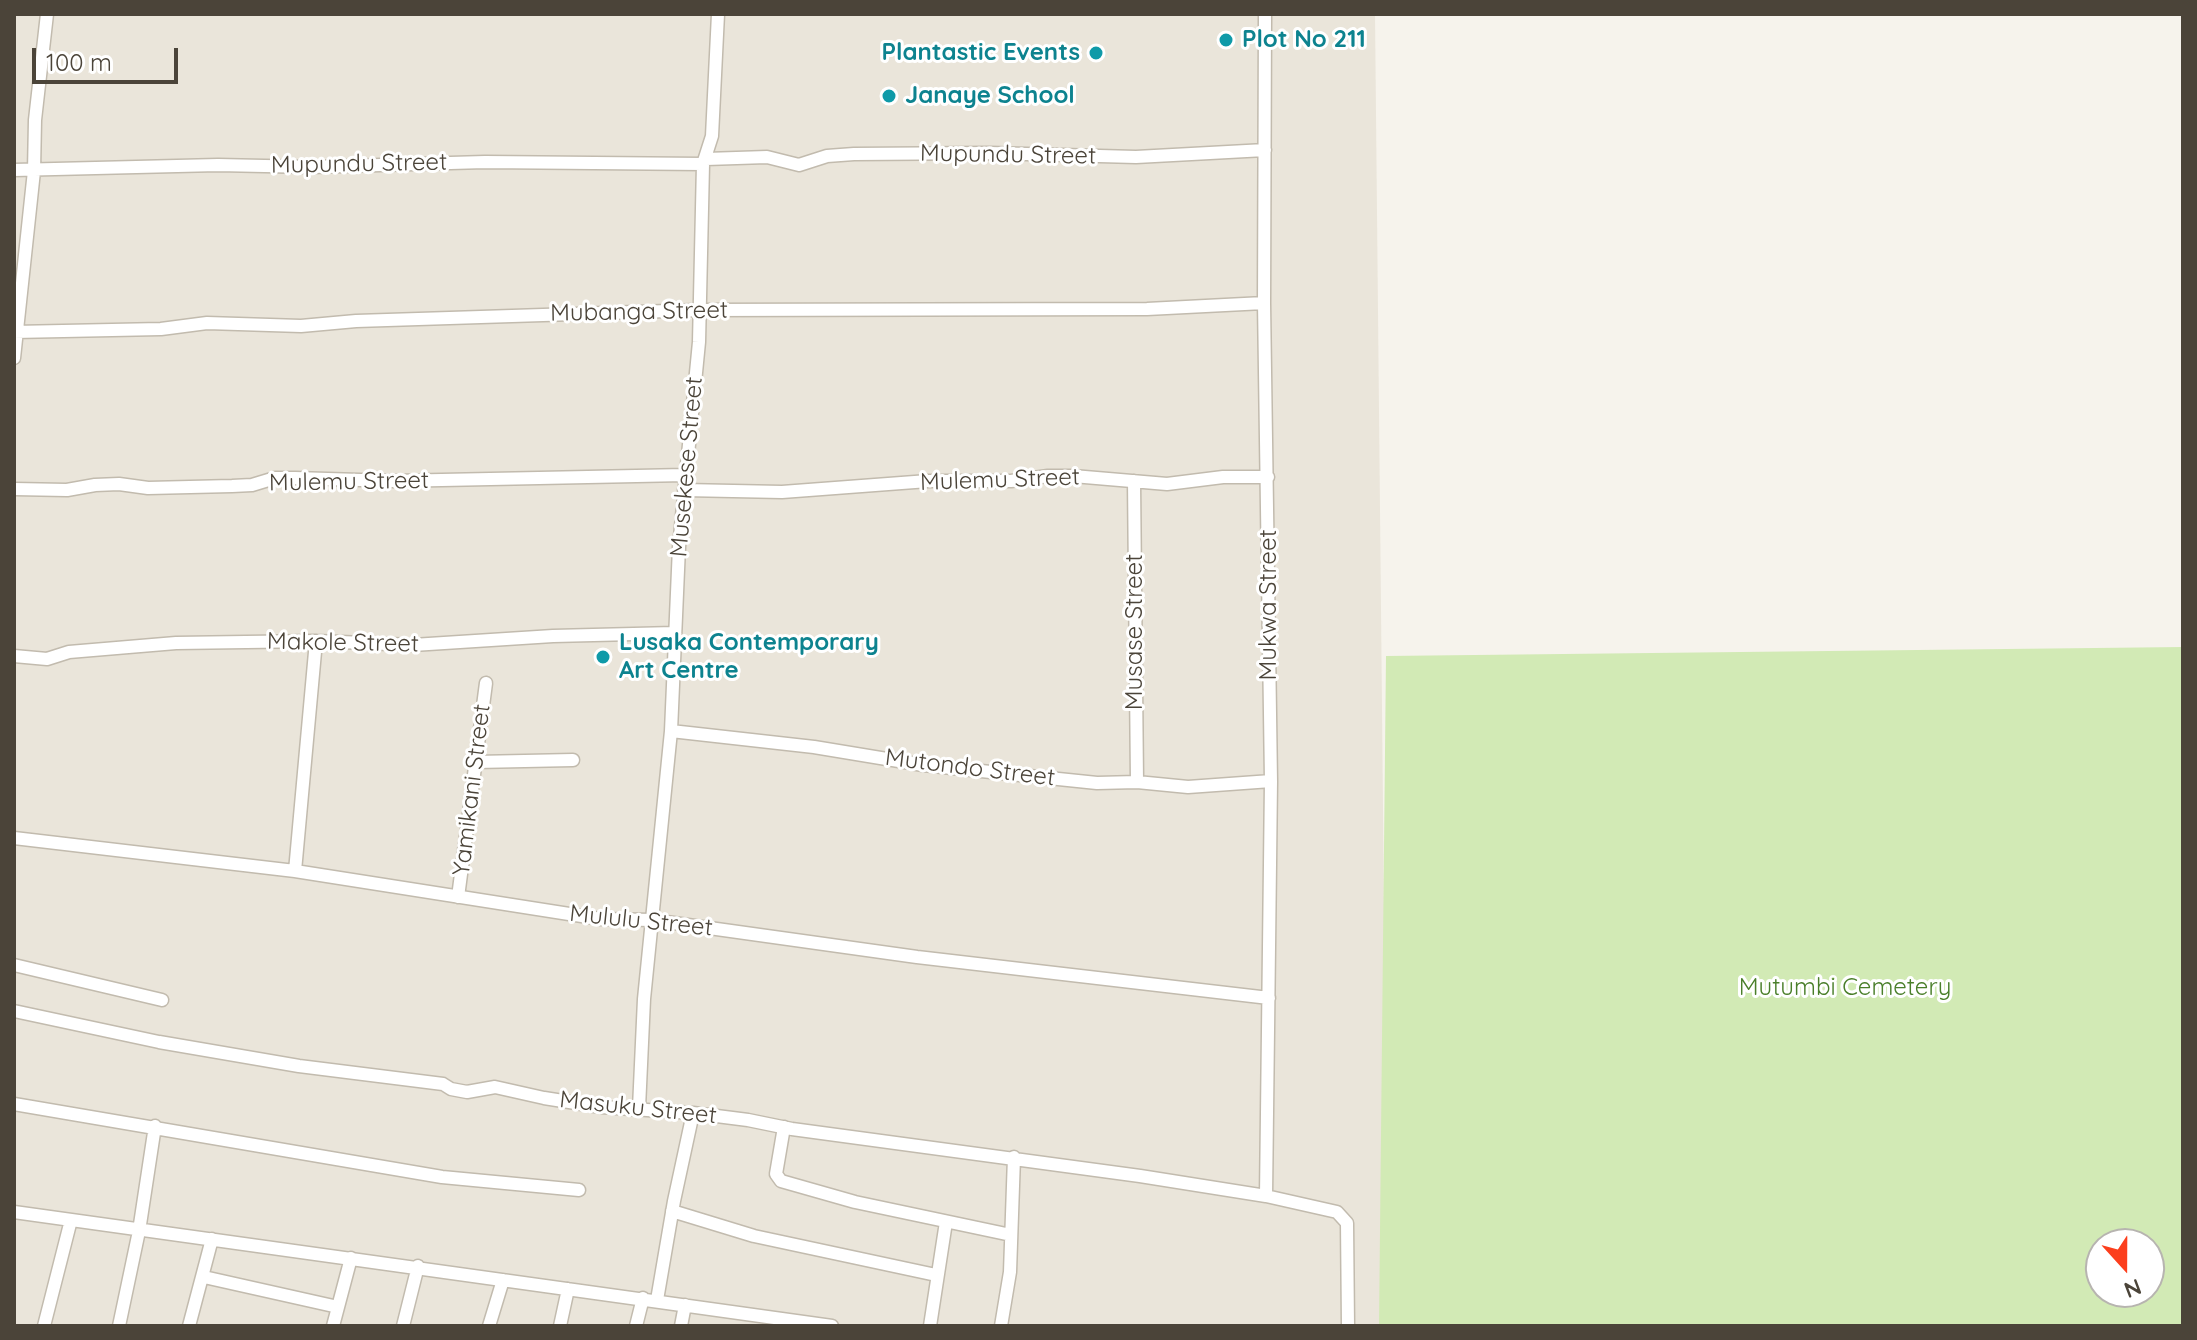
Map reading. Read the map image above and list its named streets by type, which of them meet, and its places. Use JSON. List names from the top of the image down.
{
  "streets": {
    "street": [
      "Mupundu Street",
      "Mubanga Street",
      "Musekese Street",
      "Mulemu Street",
      "Mukwa Street",
      "Musase Street",
      "Makole Street",
      "Mutondo Street",
      "Yamikani Street",
      "Mululu Street",
      "Masuku Street"
    ]
  },
  "crossings": [
    ["Mupundu Street", "Musekese Street"],
    ["Mupundu Street", "Mukwa Street"],
    ["Mubanga Street", "Musekese Street"],
    ["Mubanga Street", "Mukwa Street"],
    ["Musekese Street", "Mulemu Street"],
    ["Musekese Street", "Makole Street"],
    ["Musekese Street", "Mutondo Street"],
    ["Musekese Street", "Mululu Street"],
    ["Musekese Street", "Masuku Street"],
    ["Mulemu Street", "Mukwa Street"],
    ["Mulemu Street", "Musase Street"],
    ["Mukwa Street", "Mutondo Street"],
    ["Mukwa Street", "Mululu Street"],
    ["Mukwa Street", "Masuku Street"],
    ["Musase Street", "Mutondo Street"],
    ["Yamikani Street", "Mululu Street"]
  ],
  "parks": ["Mutumbi Cemetery"],
  "places": [
    "Plot No 211",
    "Plantastic Events",
    "Janaye School",
    "Lusaka Contemporary Art Centre"
  ],
  "scale_bar": "100 m",
  "north": "bottom"
}
